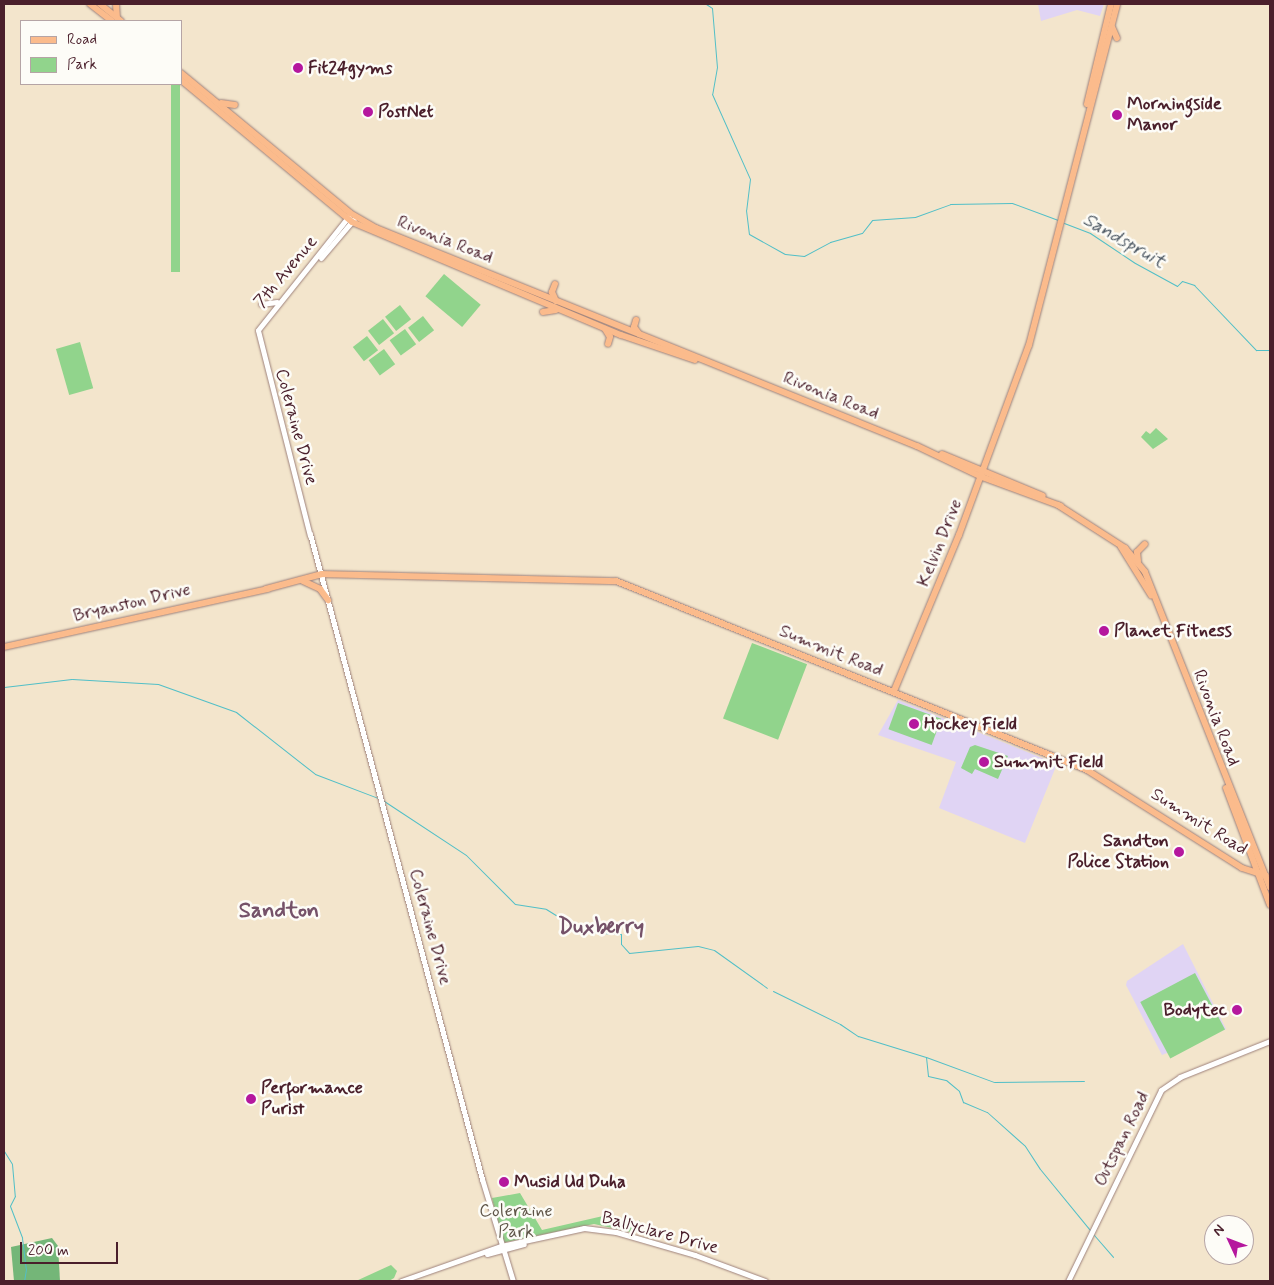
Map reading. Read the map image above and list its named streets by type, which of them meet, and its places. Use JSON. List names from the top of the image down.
{
  "streets": {
    "main road": [
      "Rivonia Road",
      "Kelvin Drive",
      "Bryanston Drive",
      "Summit Road"
    ],
    "street": [
      "7th Avenue",
      "Coleraine Drive",
      "Outspan Road",
      "Ballyclare Drive"
    ]
  },
  "crossings": [
    ["Rivonia Road", "7th Avenue"],
    ["Rivonia Road", "Kelvin Drive"],
    ["Rivonia Road", "Summit Road"],
    ["7th Avenue", "Coleraine Drive"],
    ["Coleraine Drive", "Bryanston Drive"],
    ["Coleraine Drive", "Summit Road"],
    ["Coleraine Drive", "Ballyclare Drive"],
    ["Kelvin Drive", "Summit Road"],
    ["Bryanston Drive", "Summit Road"]
  ],
  "districts": ["Sandton", "Duxberry"],
  "water": ["Sandspruit"],
  "parks": ["Coleraine Park"],
  "places": [
    "Fit24gyms",
    "PostNet",
    "Morningside Manor",
    "Planet Fitness",
    "Hockey Field",
    "Summit Field",
    "Sandton Police Station",
    "Bodytec",
    "Performance Purist",
    "Musid Ud Duha"
  ],
  "legend": ["Road", "Park"],
  "scale_bar": "200 m",
  "north": "top left"
}
